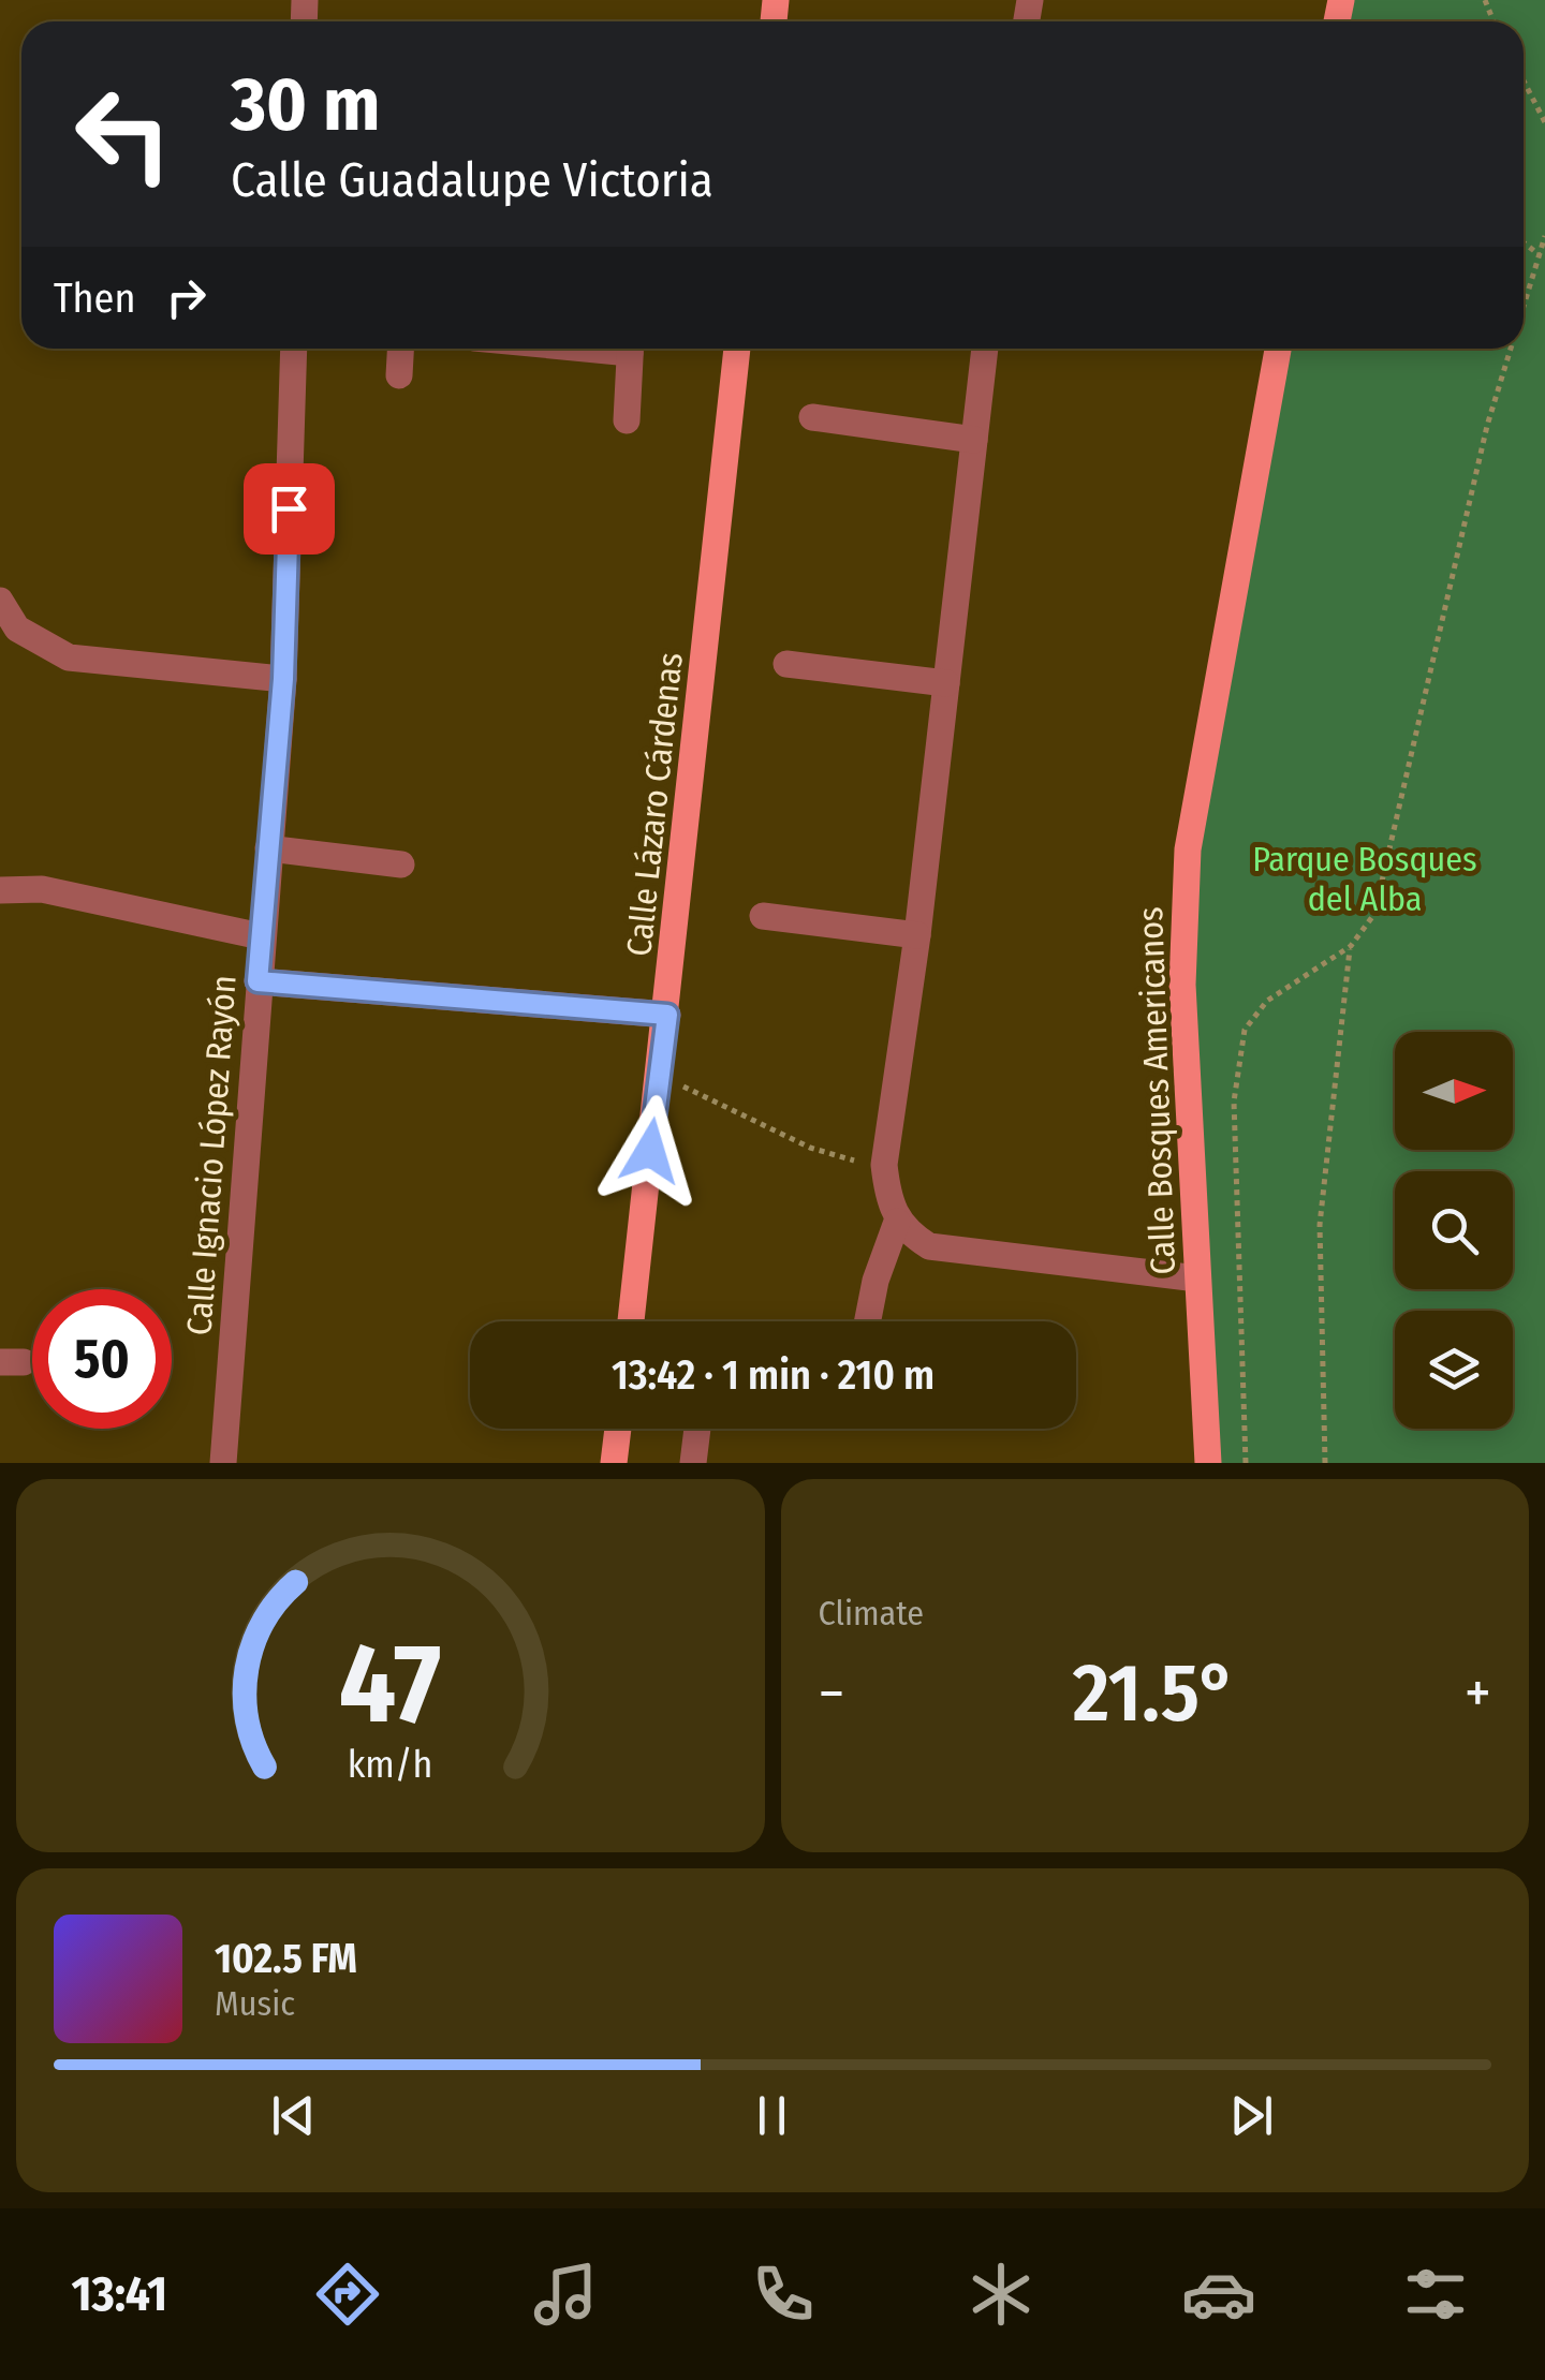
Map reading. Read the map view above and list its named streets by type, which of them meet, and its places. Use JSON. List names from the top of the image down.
{
  "streets": {
    "main road": ["Calle Lázaro Cárdenas", "Calle Bosques Americanos"],
    "street": ["Calle Ignacio López Rayón"]
  },
  "parks": ["Parque Bosques del Alba"],
  "north": "right",
  "page": {
    "turn": ["30 m", "Calle Guadalupe Victoria"],
    "then": "Then",
    "limit": "50",
    "trip": "13:42 · 1 min · 210 m",
    "tile": "Climate",
    "heat": ["−", "21.5°", "+"],
    "song": ["102.5 FM", "Music"],
    "tabs": "13:41",
    "gauge": ["47", "km/h"]
  }
}
